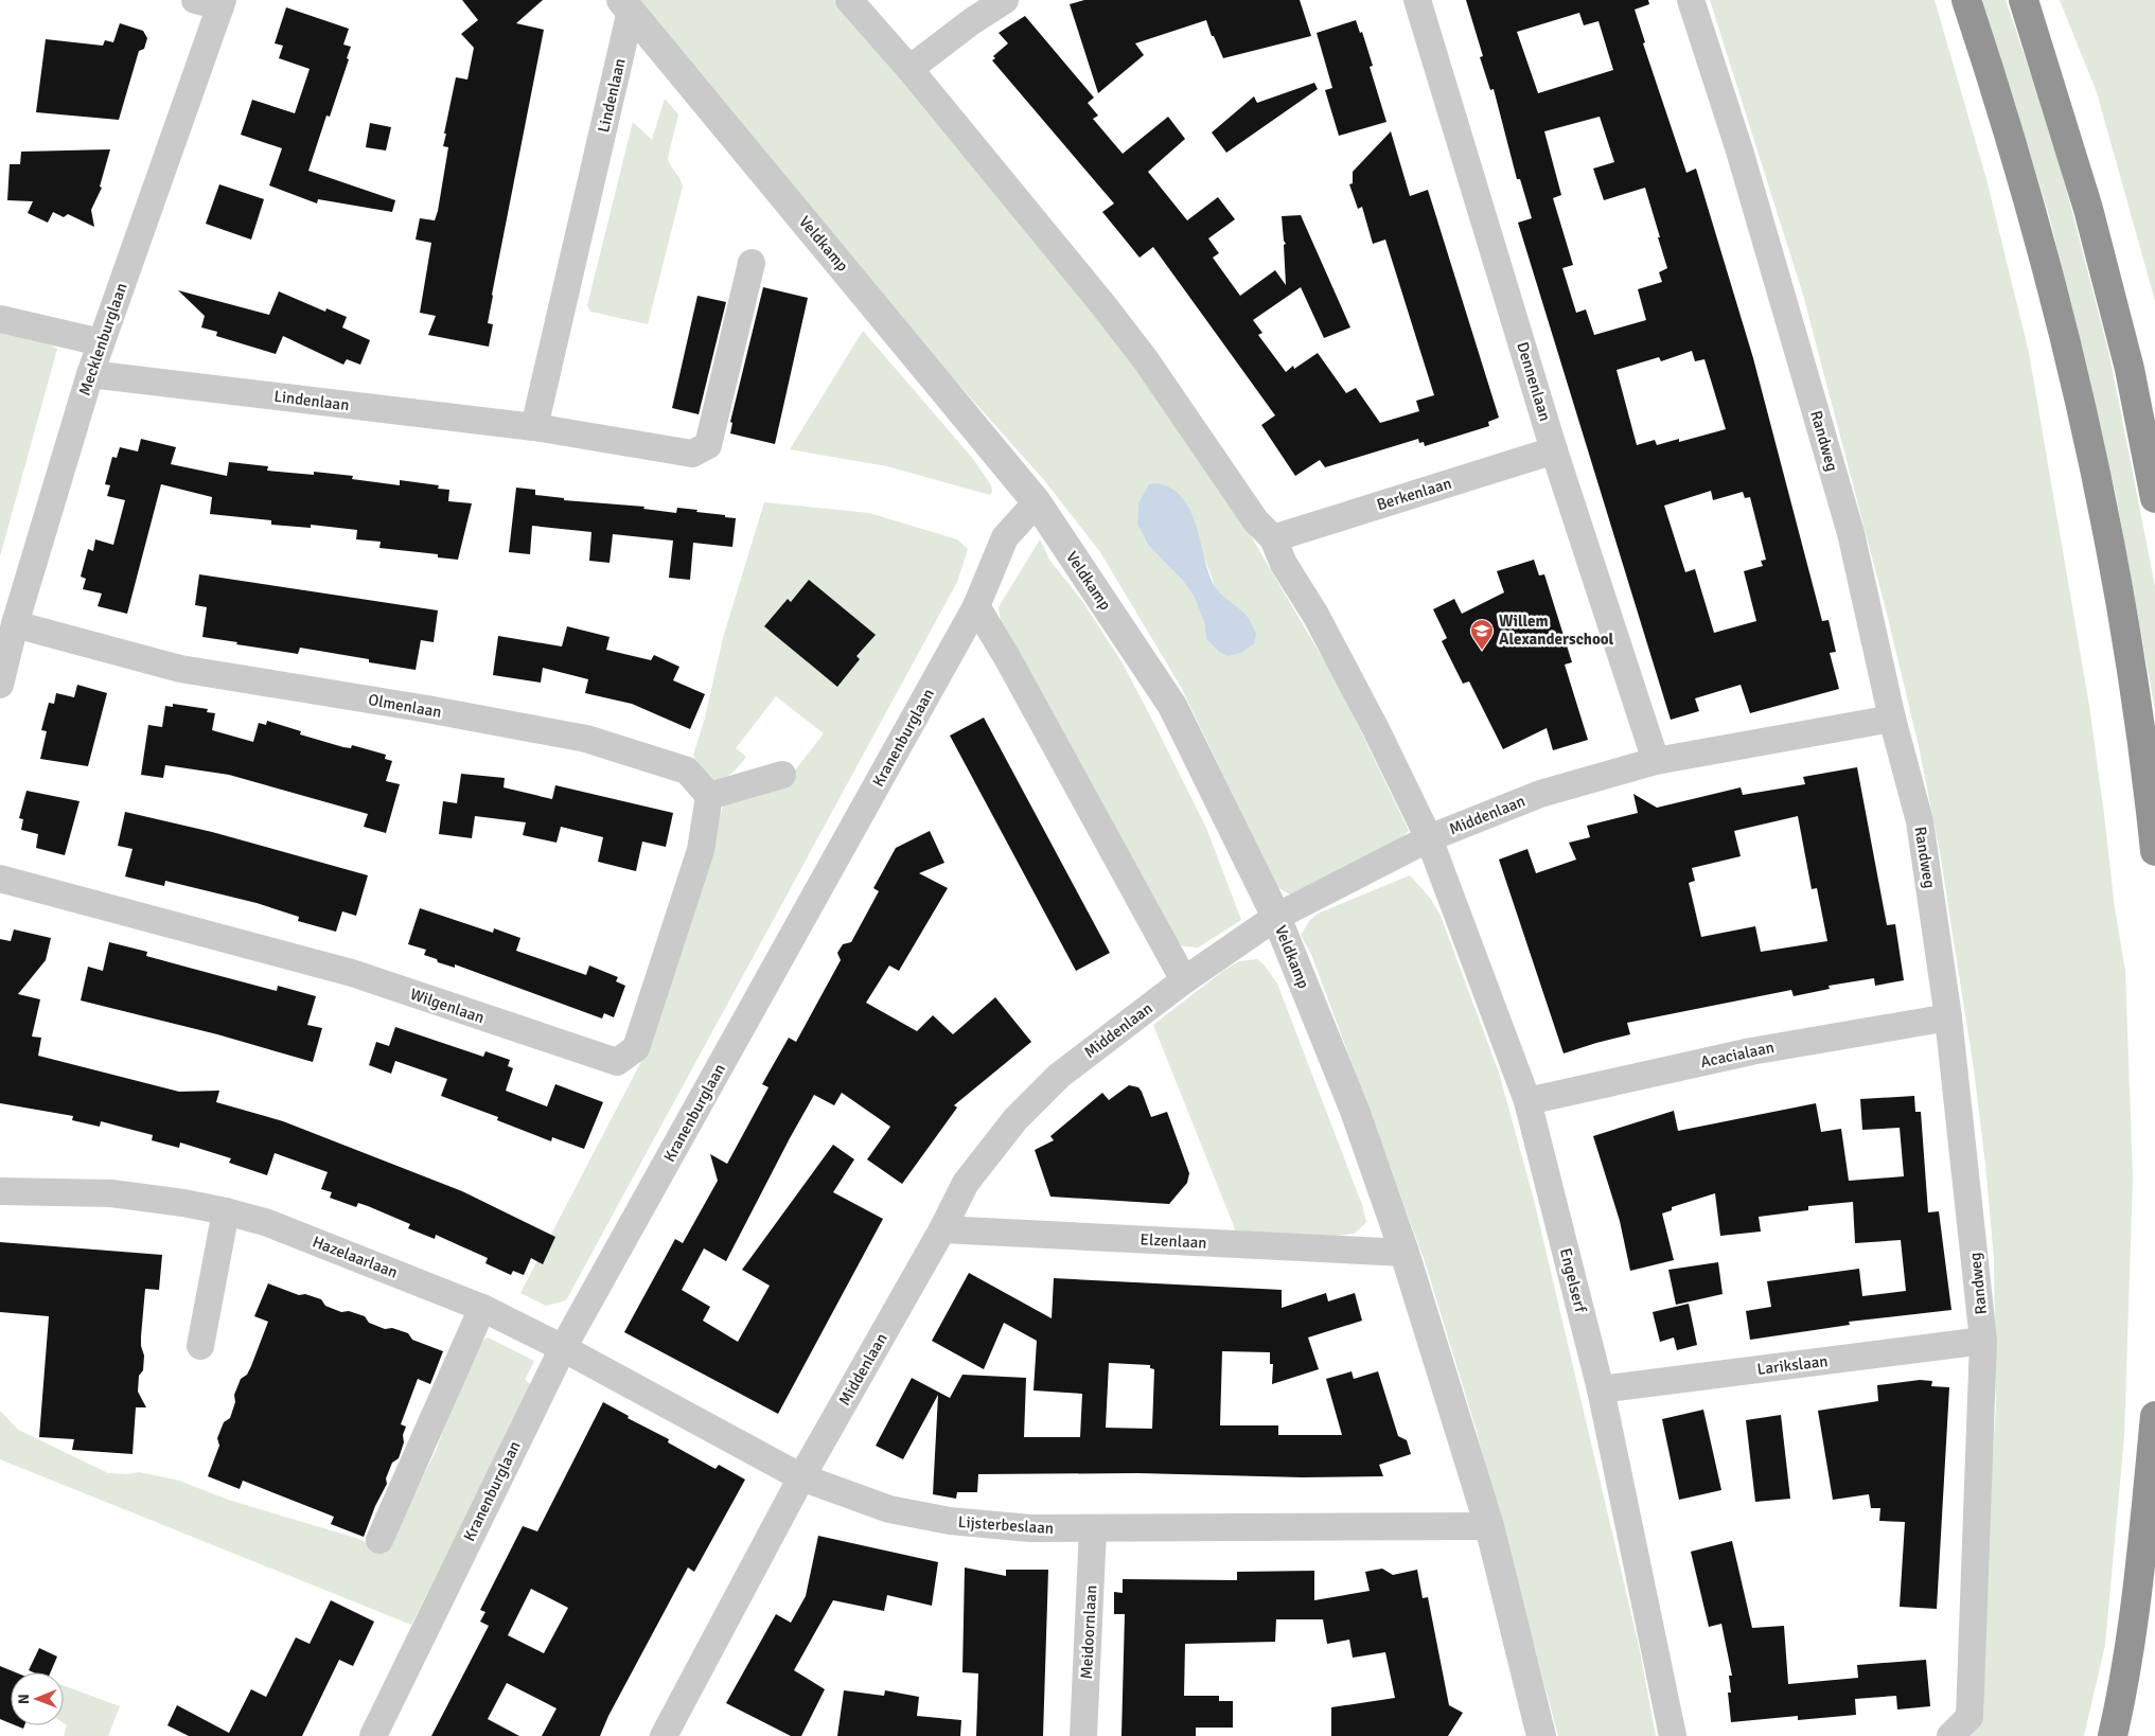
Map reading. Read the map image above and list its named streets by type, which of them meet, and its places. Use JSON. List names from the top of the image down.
{
  "streets": {
    "street": [
      "Lindenlaan",
      "Veldkamp",
      "Mecklenburglaan",
      "Dennenlaan",
      "Randweg",
      "Berkenlaan",
      "Olmenlaan",
      "Kranenburglaan",
      "Middenlaan",
      "Wilgenlaan",
      "Acacialaan",
      "Elzenlaan",
      "Hazelaarlaan",
      "Engelserf",
      "Larikslaan",
      "Lijsterbeslaan",
      "Meidoornlaan"
    ]
  },
  "crossings": [
    ["Lindenlaan", "Veldkamp"],
    ["Lindenlaan", "Mecklenburglaan"],
    ["Veldkamp", "Kranenburglaan"],
    ["Veldkamp", "Middenlaan"],
    ["Veldkamp", "Elzenlaan"],
    ["Mecklenburglaan", "Olmenlaan"],
    ["Dennenlaan", "Berkenlaan"],
    ["Dennenlaan", "Middenlaan"],
    ["Randweg", "Middenlaan"],
    ["Randweg", "Acacialaan"],
    ["Randweg", "Larikslaan"],
    ["Olmenlaan", "Wilgenlaan"],
    ["Kranenburglaan", "Hazelaarlaan"],
    ["Kranenburglaan", "Lijsterbeslaan"],
    ["Middenlaan", "Elzenlaan"],
    ["Middenlaan", "Engelserf"],
    ["Middenlaan", "Lijsterbeslaan"],
    ["Acacialaan", "Engelserf"],
    ["Hazelaarlaan", "Lijsterbeslaan"],
    ["Engelserf", "Larikslaan"],
    ["Lijsterbeslaan", "Meidoornlaan"]
  ],
  "places": {
    "school or university": ["Willem Alexanderschool"]
  },
  "north": "left"
}
